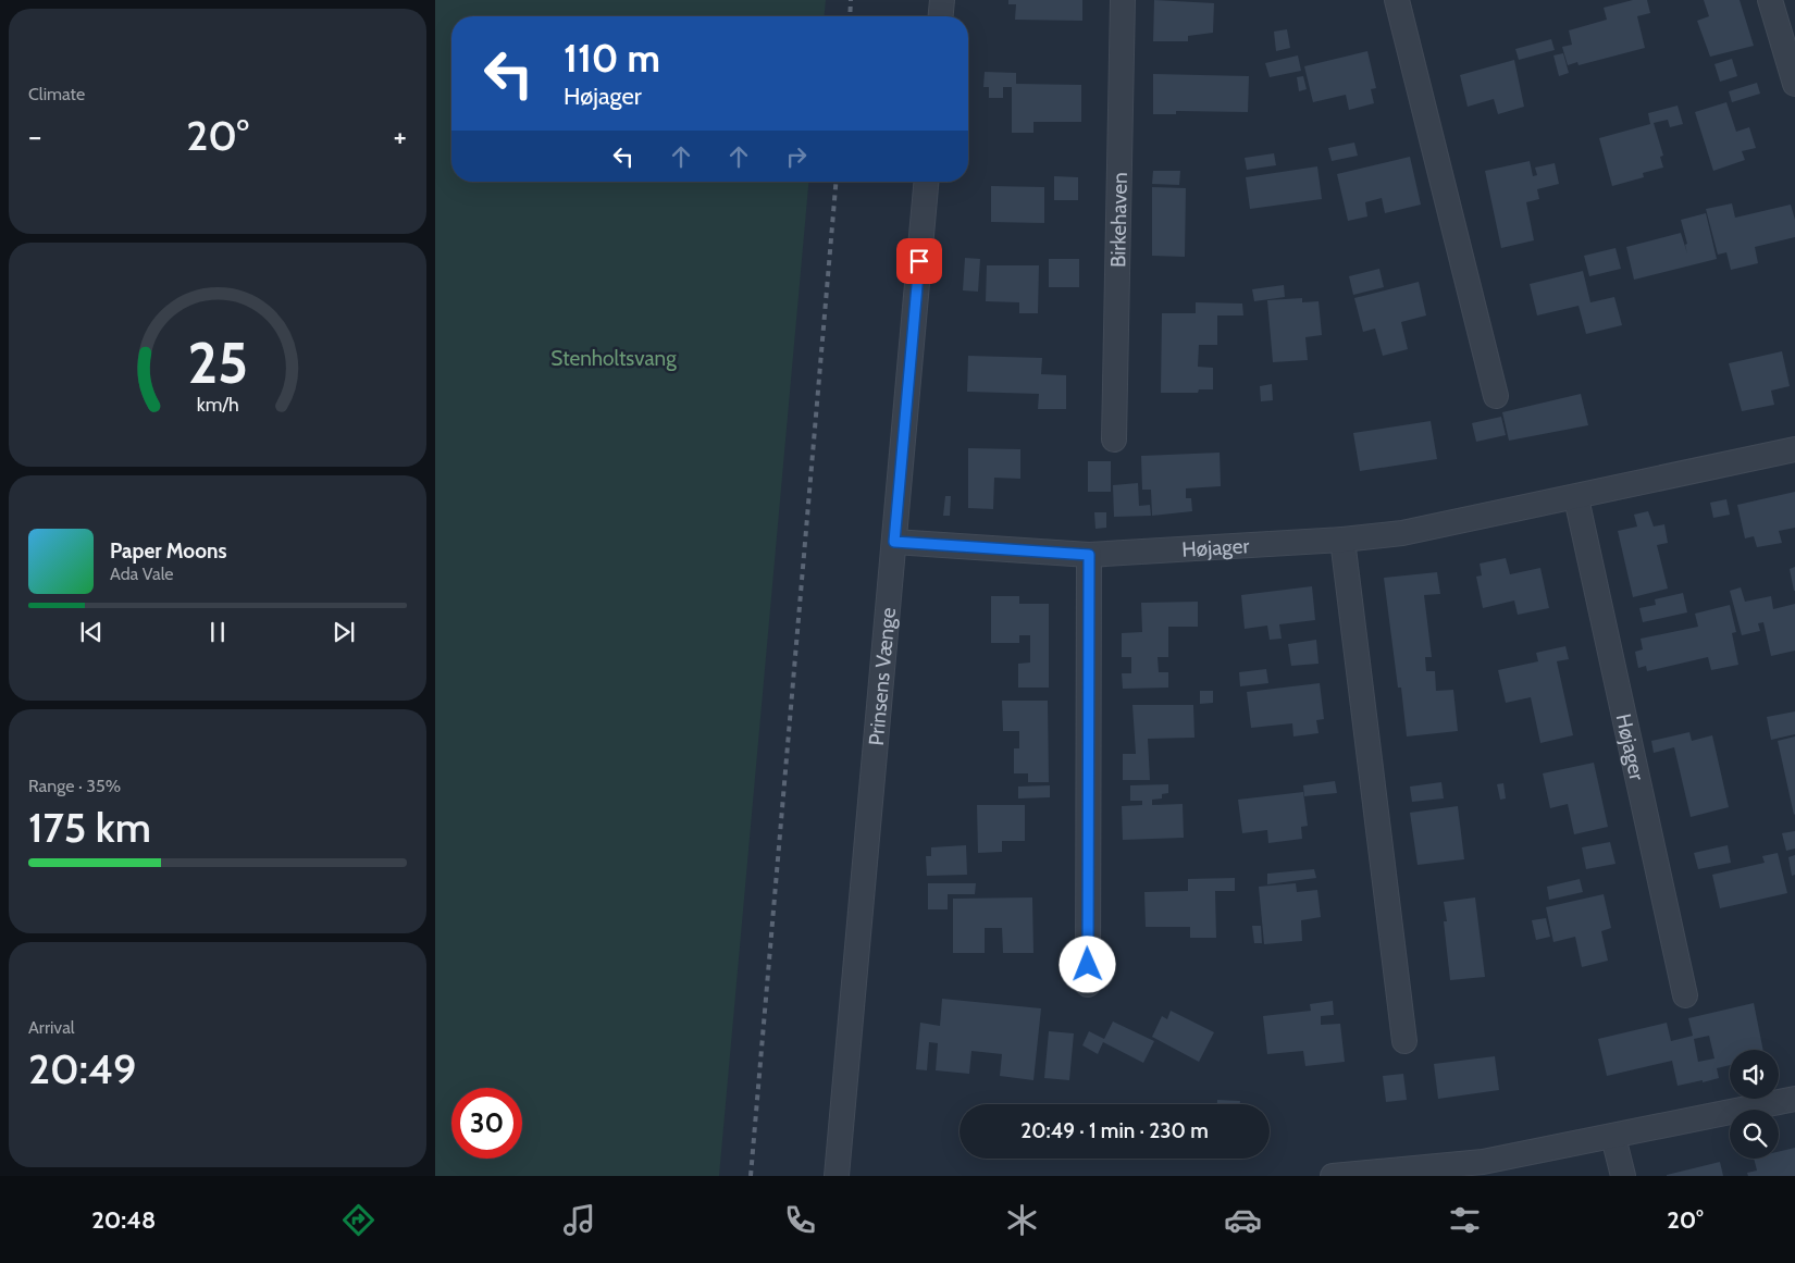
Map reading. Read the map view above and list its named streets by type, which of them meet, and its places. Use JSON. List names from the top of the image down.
{
  "streets": {
    "street": ["Birkehaven", "Højager", "Prinsens Vænge"]
  },
  "crossings": [
    ["Højager", "Prinsens Vænge"]
  ],
  "parks": ["Stenholtsvang"],
  "page": {
    "tile": [
      "Climate",
      ["Range · 35%", "175 km"],
      ["Arrival", "20:49"]
    ],
    "turn": ["110 m", "Højager"],
    "heat": ["−", "20°", "+"],
    "song": ["Paper Moons", "Ada Vale"],
    "limit": "30",
    "trip": "20:49 · 1 min · 230 m",
    "tabs": ["20:48", "20°"],
    "gauge": ["25", "km/h"]
  }
}
